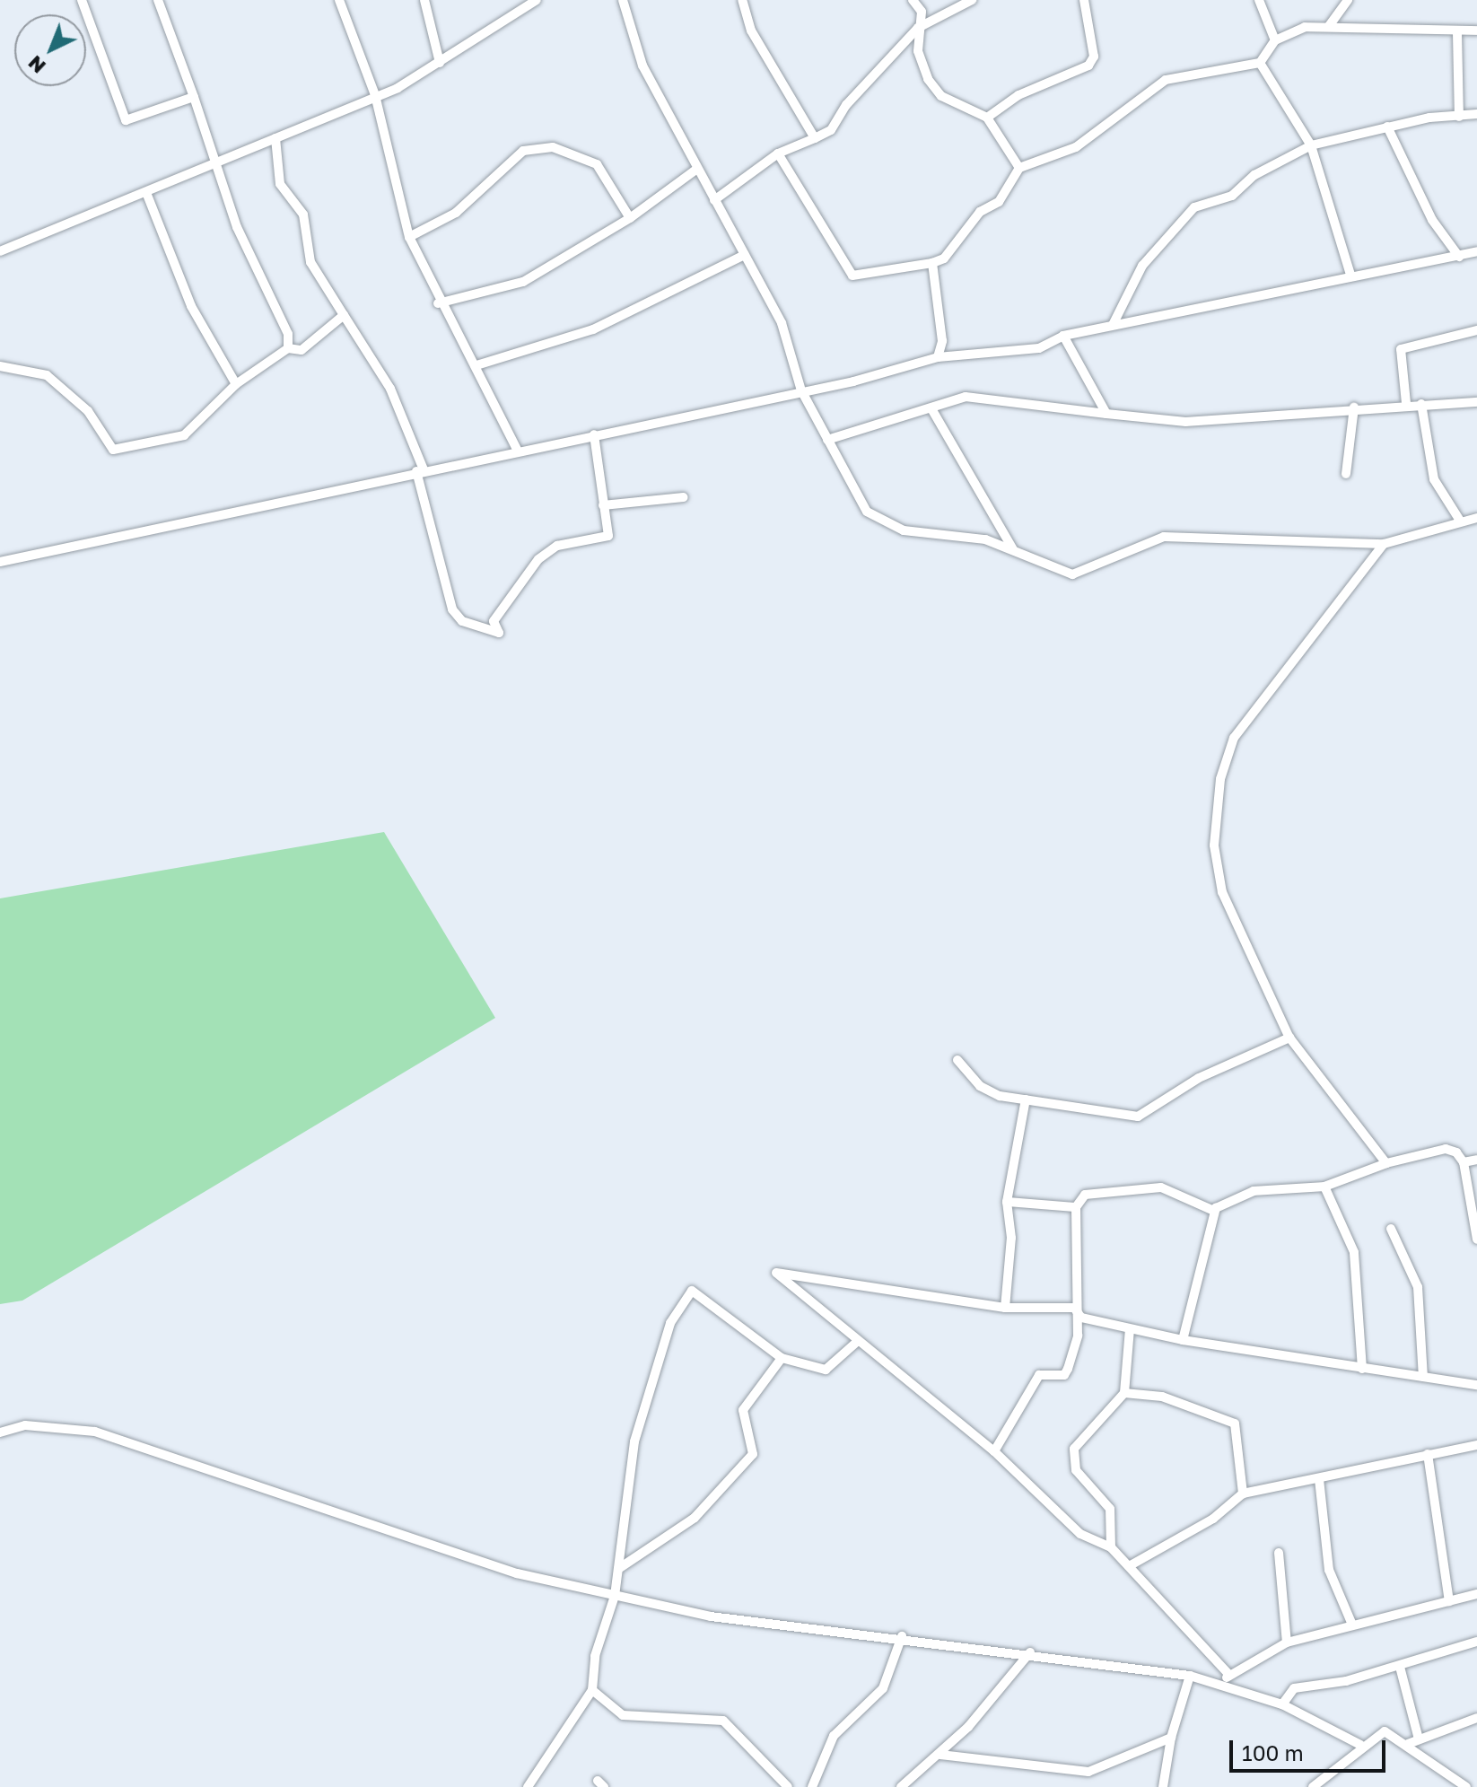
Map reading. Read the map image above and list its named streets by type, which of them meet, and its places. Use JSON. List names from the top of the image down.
{
  "scale_bar": "100 m",
  "north": "bottom left"
}
